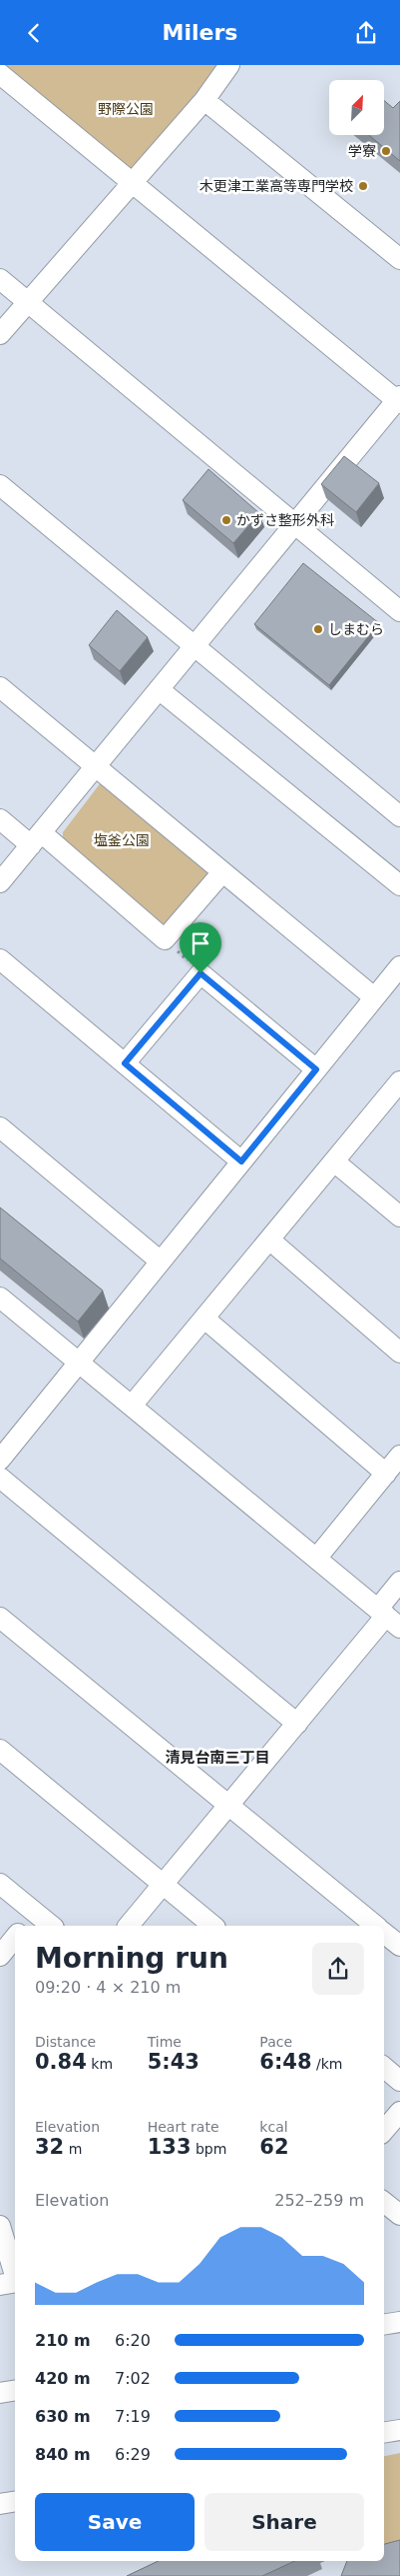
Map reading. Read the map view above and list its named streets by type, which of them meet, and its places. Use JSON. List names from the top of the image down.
{
  "districts": ["清見台南三丁目"],
  "parks": ["野際公園", "塩釜公園"],
  "places": [
    "学寮",
    "木更津工業高等専門学校",
    "かずさ整形外科",
    "しまむら"
  ],
  "north": "top right",
  "page": {
    "header": "Milers",
    "heading": ["Morning run", "09:20 · 4 × 210 m"],
    "stats": [
      ["Distance", "0.84 km"],
      ["Time", "5:43"],
      ["Pace", "6:48 /km"],
      ["Elevation", "32 m"],
      ["Heart rate", "133 bpm"],
      ["kcal", "62"]
    ],
    "chart": ["Elevation", "252–259 m"],
    "list": [
      {
        "name": "210 m",
        "note": "6:20"
      },
      {
        "name": "420 m",
        "note": "7:02"
      },
      {
        "name": "630 m",
        "note": "7:19"
      },
      {
        "name": "840 m",
        "note": "6:29"
      }
    ],
    "buttons": ["Save", "Share"]
  }
}
